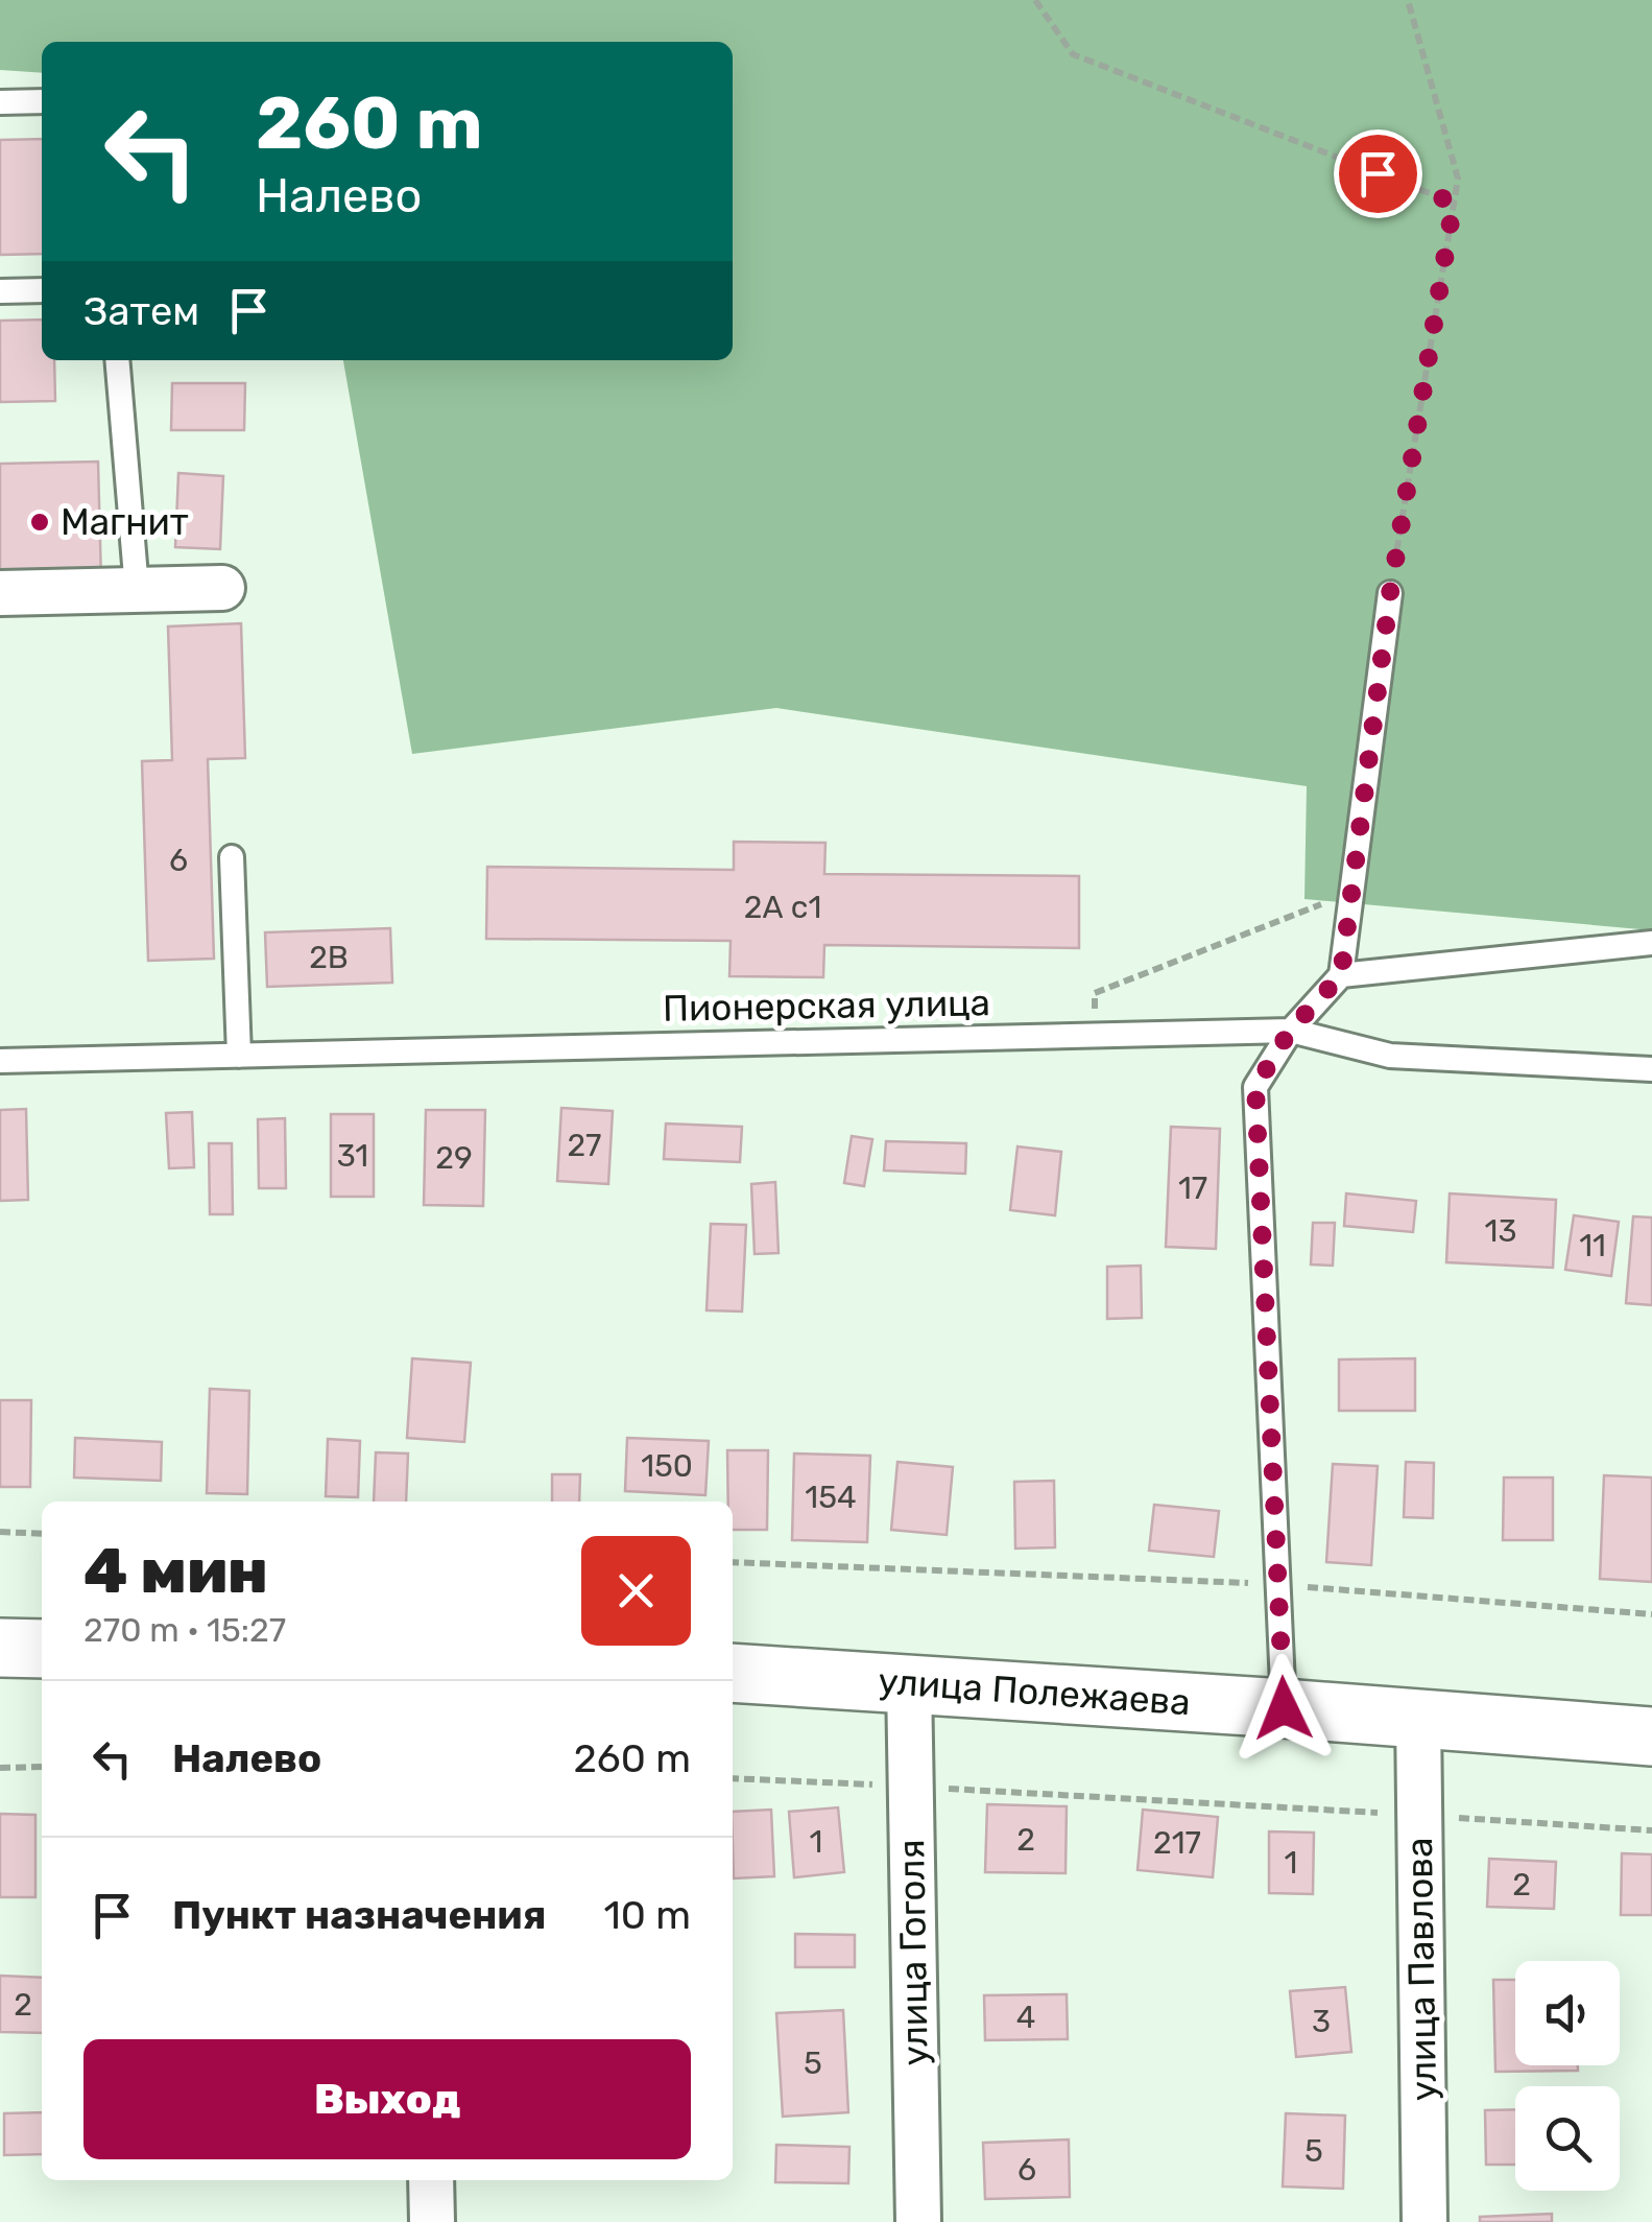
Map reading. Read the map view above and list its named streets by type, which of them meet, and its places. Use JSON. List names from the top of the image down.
{
  "streets": {
    "main road": ["улица Полежаева"],
    "street": ["улица Гоголя", "улица Павлова"],
    "lane": ["Пионерская улица"]
  },
  "crossings": [
    ["улица Полежаева", "улица Гоголя"],
    ["улица Полежаева", "улица Павлова"]
  ],
  "places": ["Магнит"],
  "house_numbers": [
    "6",
    "2А с1",
    "2В",
    "27",
    "31",
    "29",
    "17",
    "13",
    "11",
    "150",
    "154",
    "2",
    "1",
    "217",
    "1",
    "2",
    "2",
    "4",
    "3",
    "5",
    "5",
    "6"
  ],
  "page": {
    "turn": ["260 m", "Налево"],
    "then": "Затем",
    "heading": ["4 мин", "270 m · 15:27"],
    "list": [
      {
        "name": "Налево",
        "value": "260 m"
      },
      {
        "name": "Пункт назначения",
        "value": "10 m"
      }
    ],
    "buttons": "Выход"
  }
}
